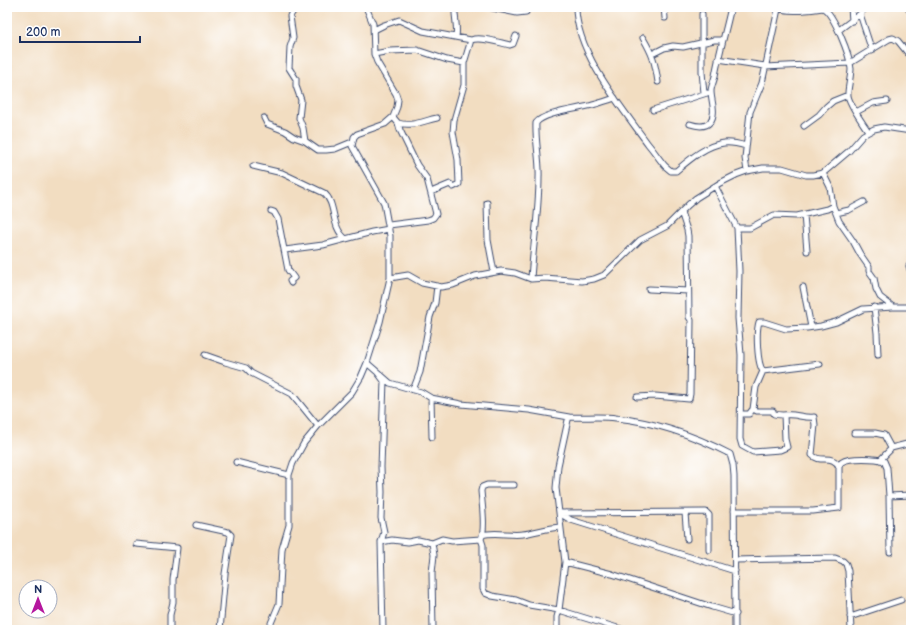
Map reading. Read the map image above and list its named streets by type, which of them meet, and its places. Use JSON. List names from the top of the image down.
{
  "scale_bar": "200 m",
  "north": "top"
}
